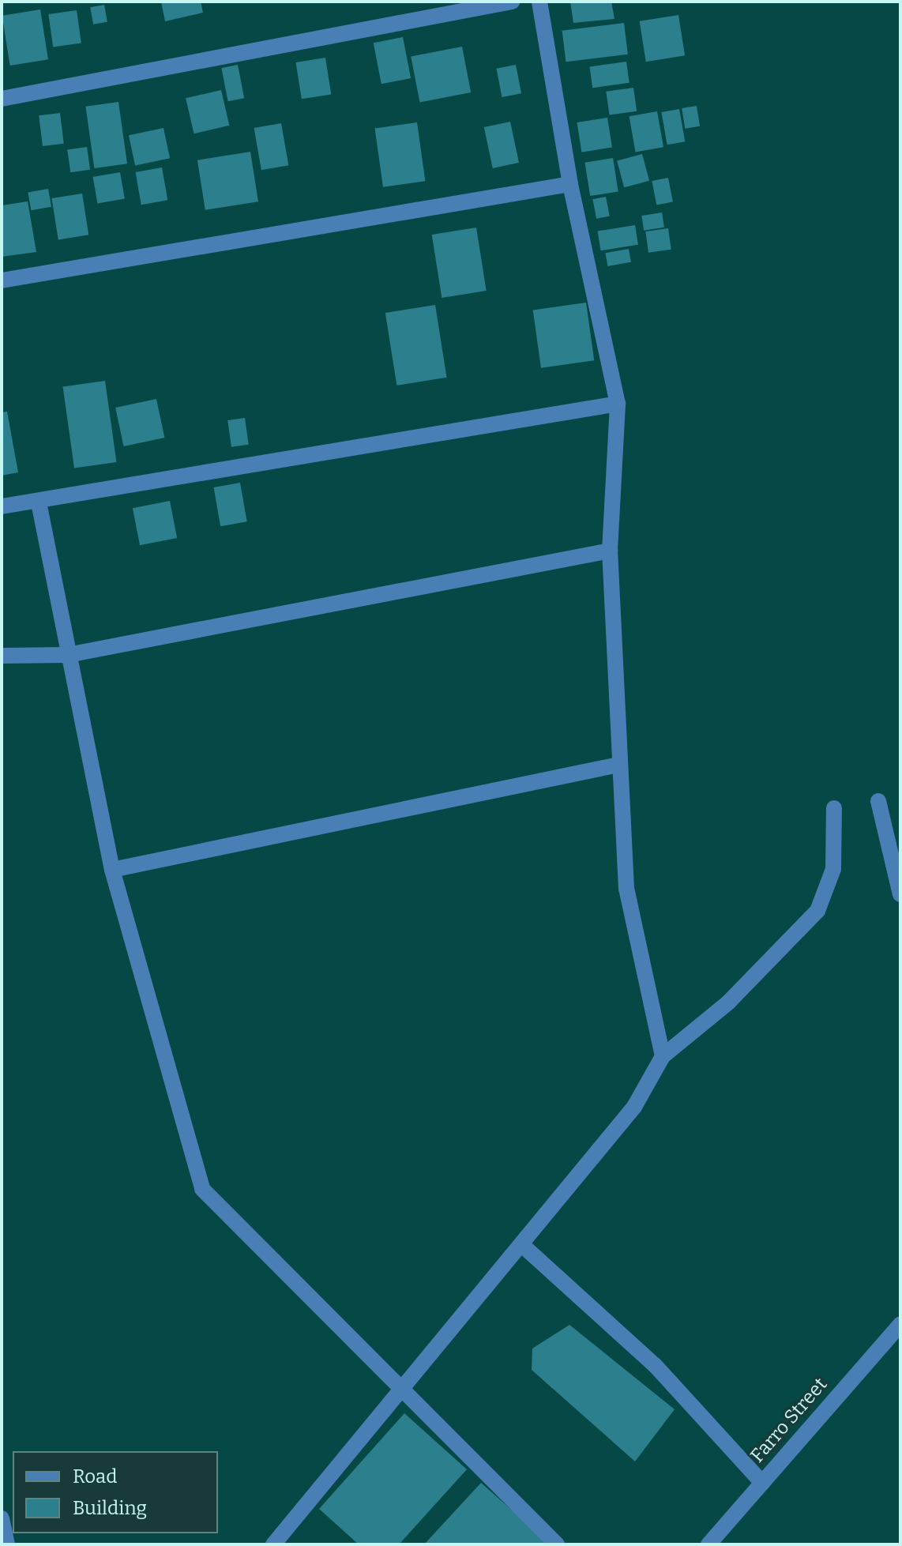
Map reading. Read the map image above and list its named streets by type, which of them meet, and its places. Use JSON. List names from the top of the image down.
{
  "streets": {
    "street": ["Farro Street"]
  },
  "legend": ["Road", "Building"]
}
